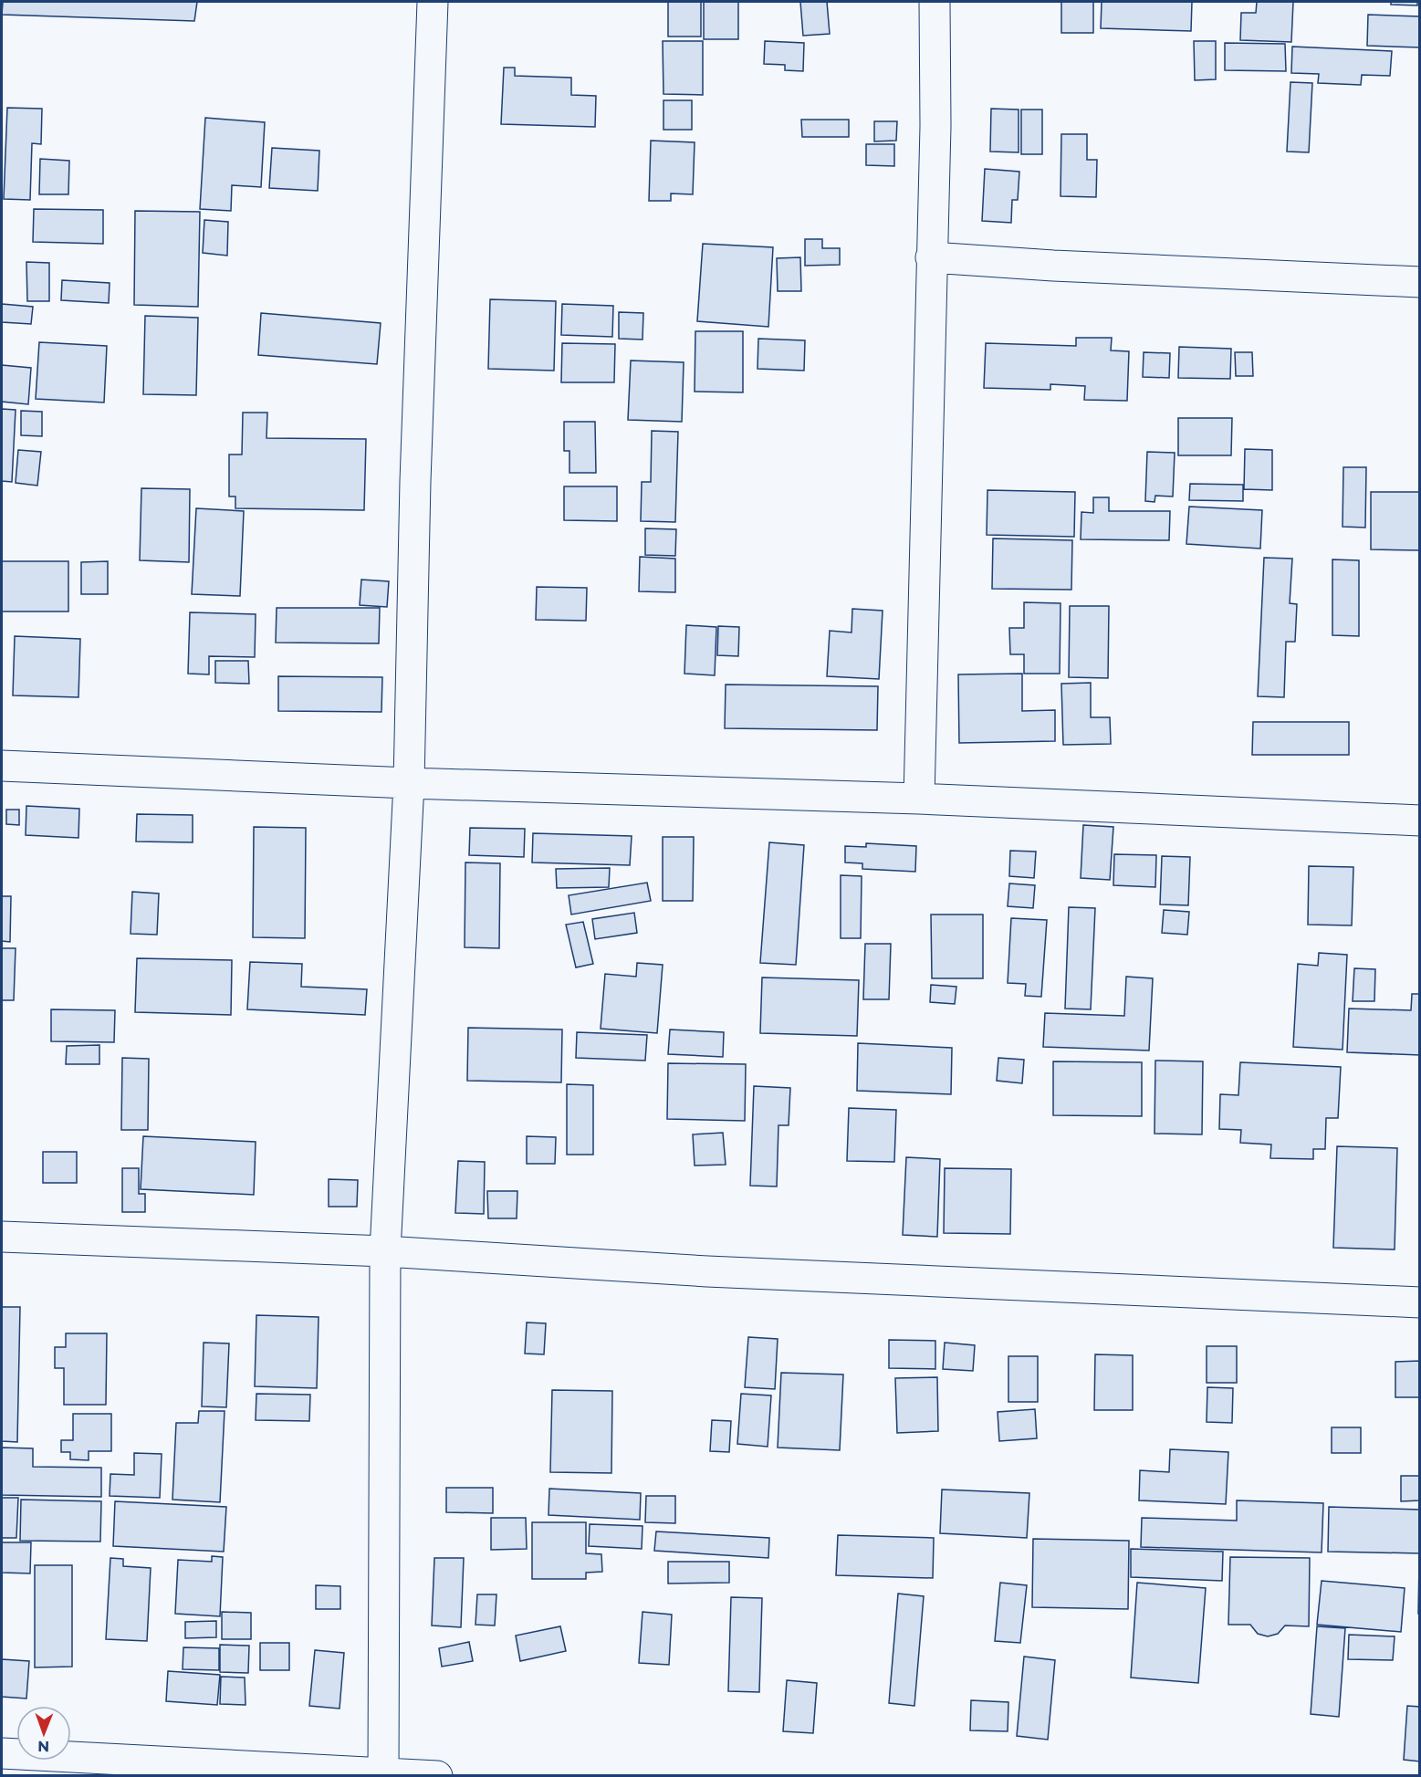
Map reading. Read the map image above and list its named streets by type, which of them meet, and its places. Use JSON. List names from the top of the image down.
{
  "north": "bottom"
}
